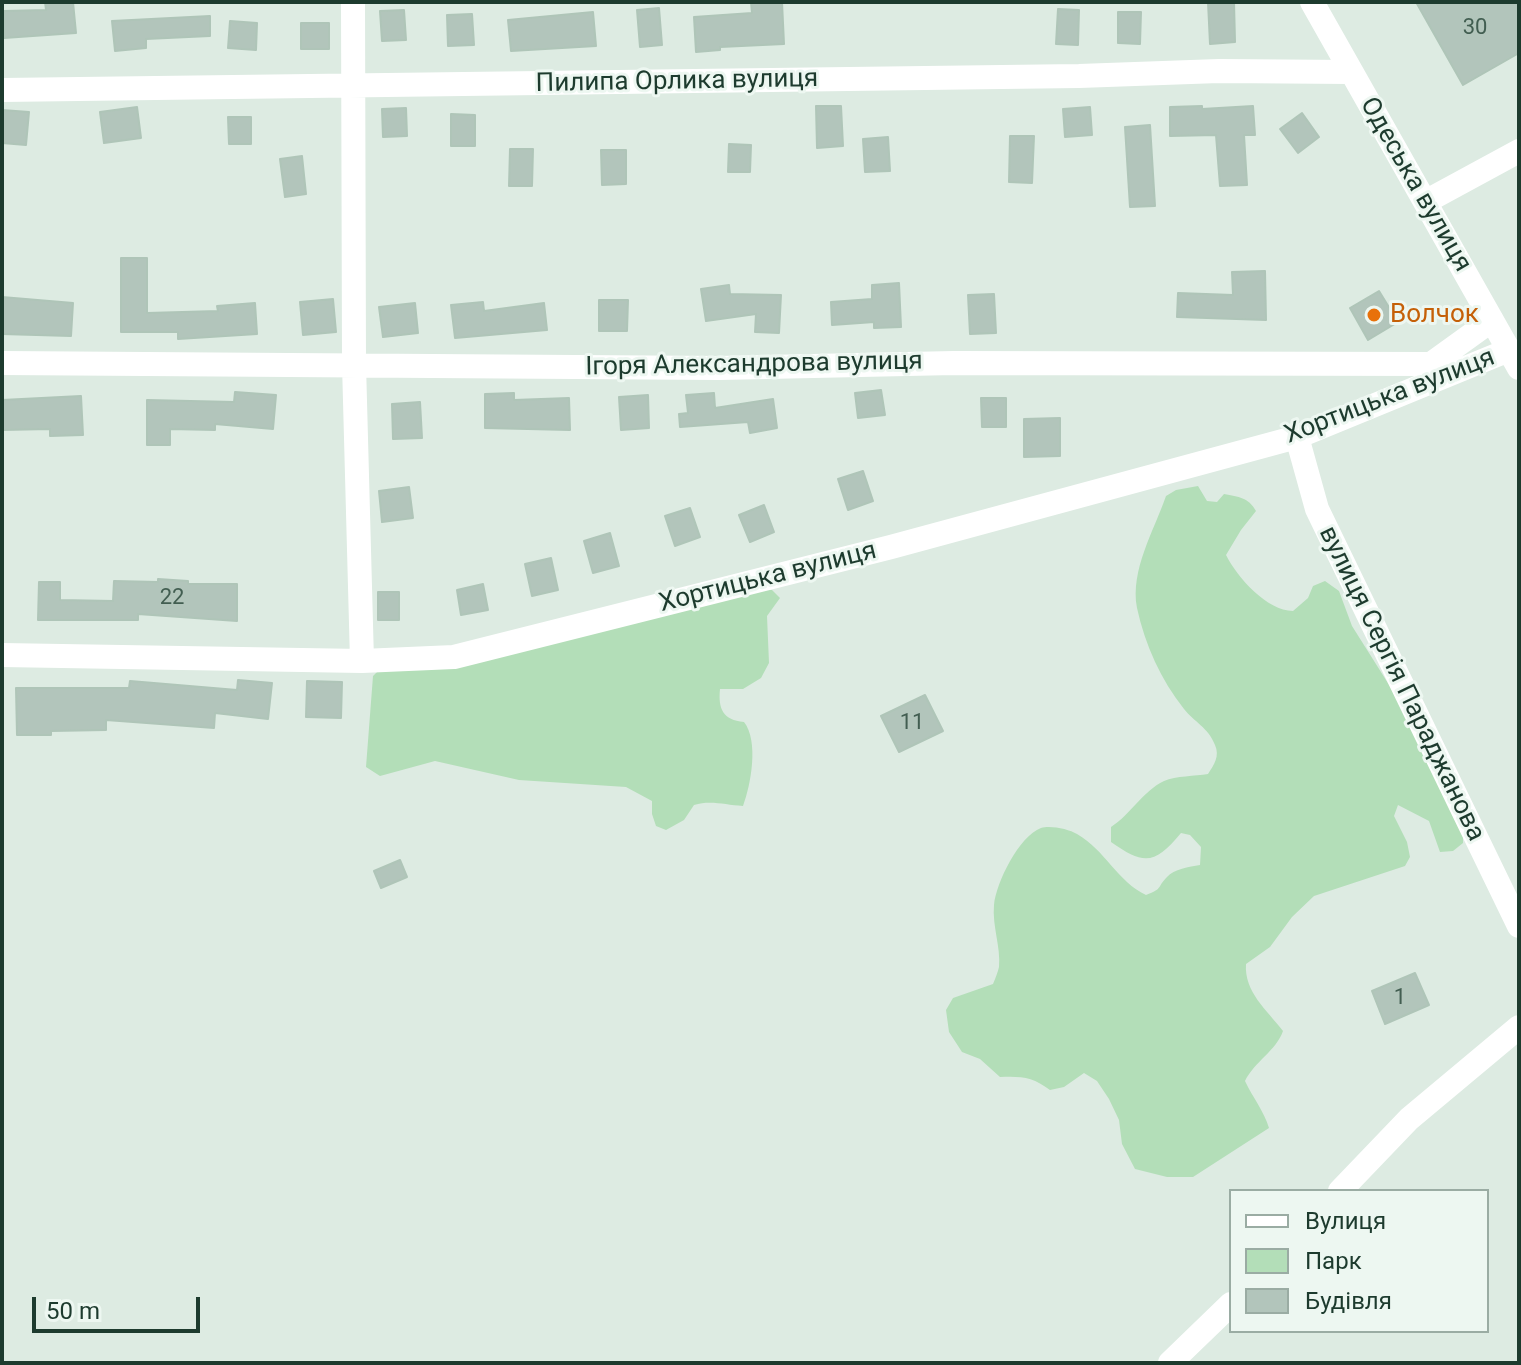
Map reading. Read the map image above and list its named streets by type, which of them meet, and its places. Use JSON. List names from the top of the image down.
{
  "streets": {
    "street": [
      "Пилипа Орлика вулиця",
      "Одеська вулиця",
      "Ігоря Александрова вулиця",
      "Хортицька вулиця",
      "вулиця Сергія Параджанова"
    ]
  },
  "crossings": [
    ["Пилипа Орлика вулиця", "Одеська вулиця"],
    ["Одеська вулиця", "Ігоря Александрова вулиця"],
    ["Одеська вулиця", "Хортицька вулиця"],
    ["Хортицька вулиця", "вулиця Сергія Параджанова"]
  ],
  "places": ["Волчок"],
  "house_numbers": [
    "30",
    "22",
    "11",
    "1"
  ],
  "legend": ["Вулиця", "Парк", "Будівля"],
  "scale_bar": "50 m"
}
